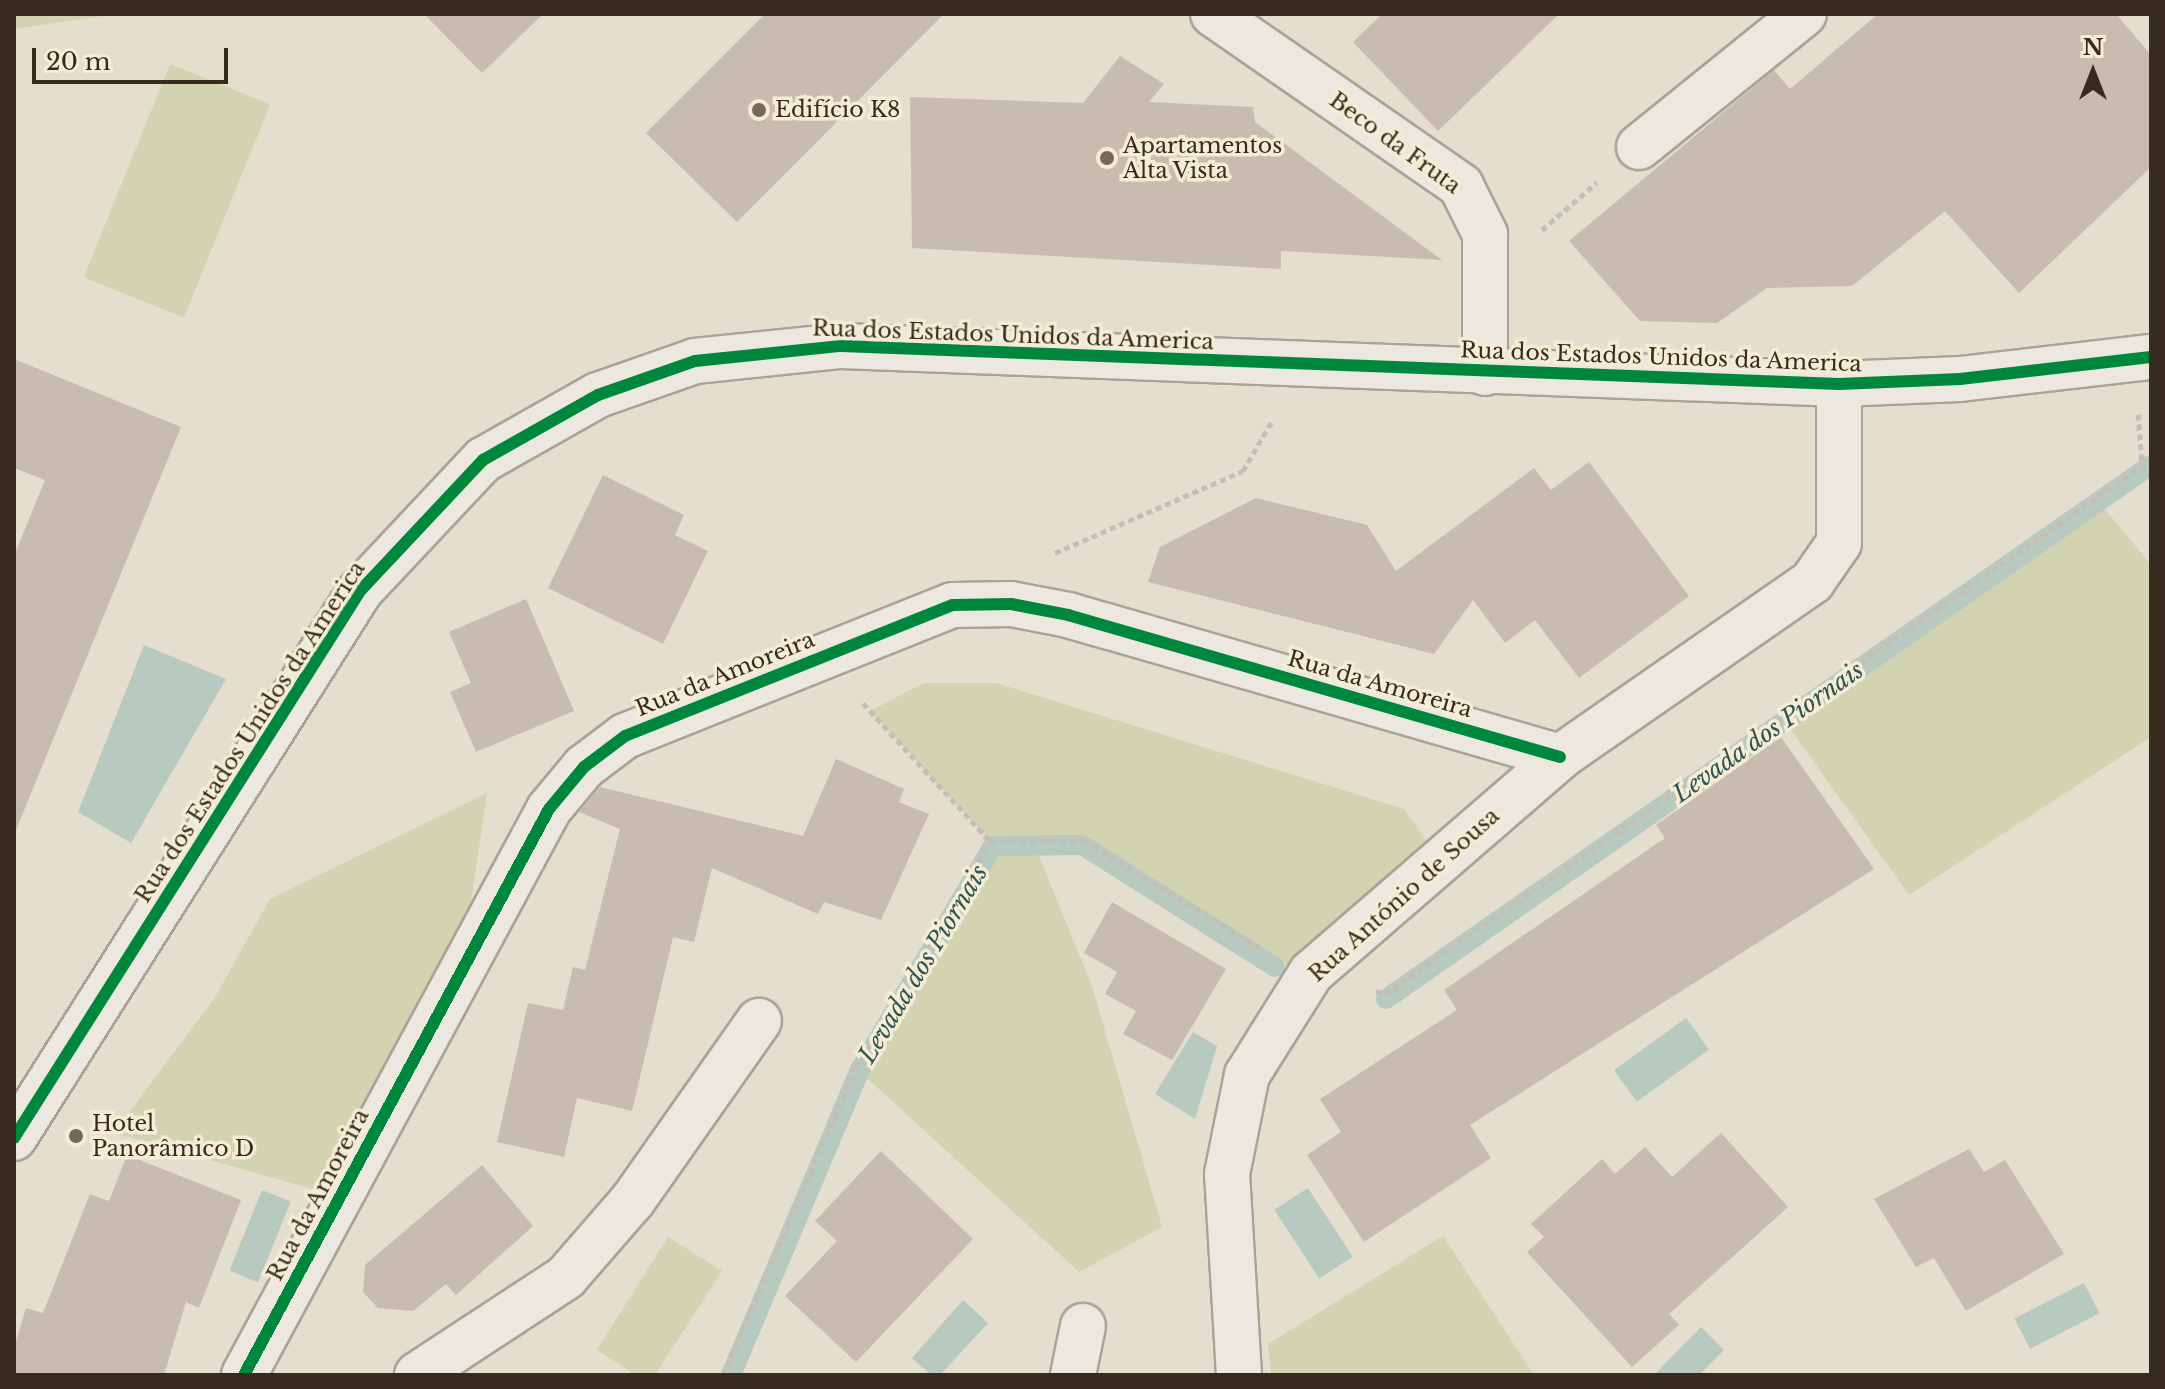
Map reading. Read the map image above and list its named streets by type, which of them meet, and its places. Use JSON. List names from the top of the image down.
{
  "streets": {
    "street": [
      "Beco da Fruta",
      "Rua dos Estados Unidos da America",
      "Rua da Amoreira",
      "Rua António de Sousa"
    ]
  },
  "crossings": [
    ["Beco da Fruta", "Rua dos Estados Unidos da America"],
    ["Rua da Amoreira", "Rua António de Sousa"]
  ],
  "water": ["Levada dos Piornais"],
  "places": ["Edifício K8", "Apartamentos Alta Vista", "Hotel Panorâmico D"],
  "scale_bar": "20 m",
  "north": "top"
}
